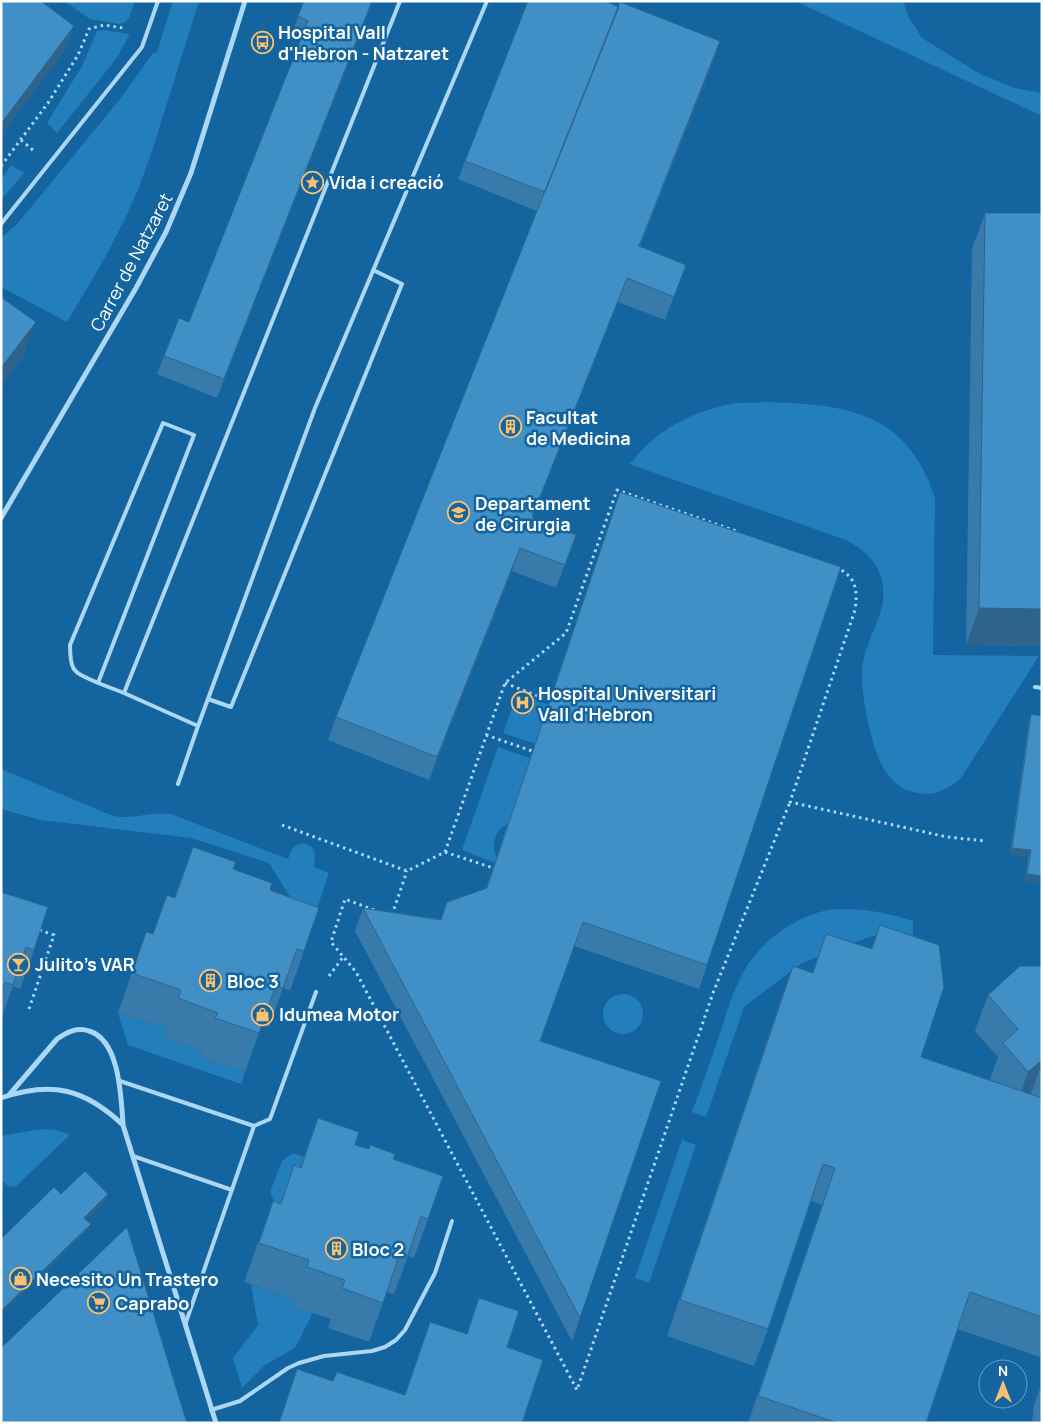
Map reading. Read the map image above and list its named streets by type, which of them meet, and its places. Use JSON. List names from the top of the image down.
{
  "streets": {
    "street": ["Carrer de Natzaret"]
  },
  "places": {
    "bus stop": ["Hospital Vall d'Hebron - Natzaret"],
    "place": ["Vida i creació"],
    "building": ["Facultat de Medicina", "Bloc 3", "Bloc 2"],
    "school or university": ["Departament de Cirurgia"],
    "hospital": ["Hospital Universitari Vall d'Hebron"],
    "bar": ["Julito's VAR"],
    "shop": ["Idumea Motor", "Necesito Un Trastero"],
    "supermarket": ["Caprabo"]
  },
  "north": "top"
}
